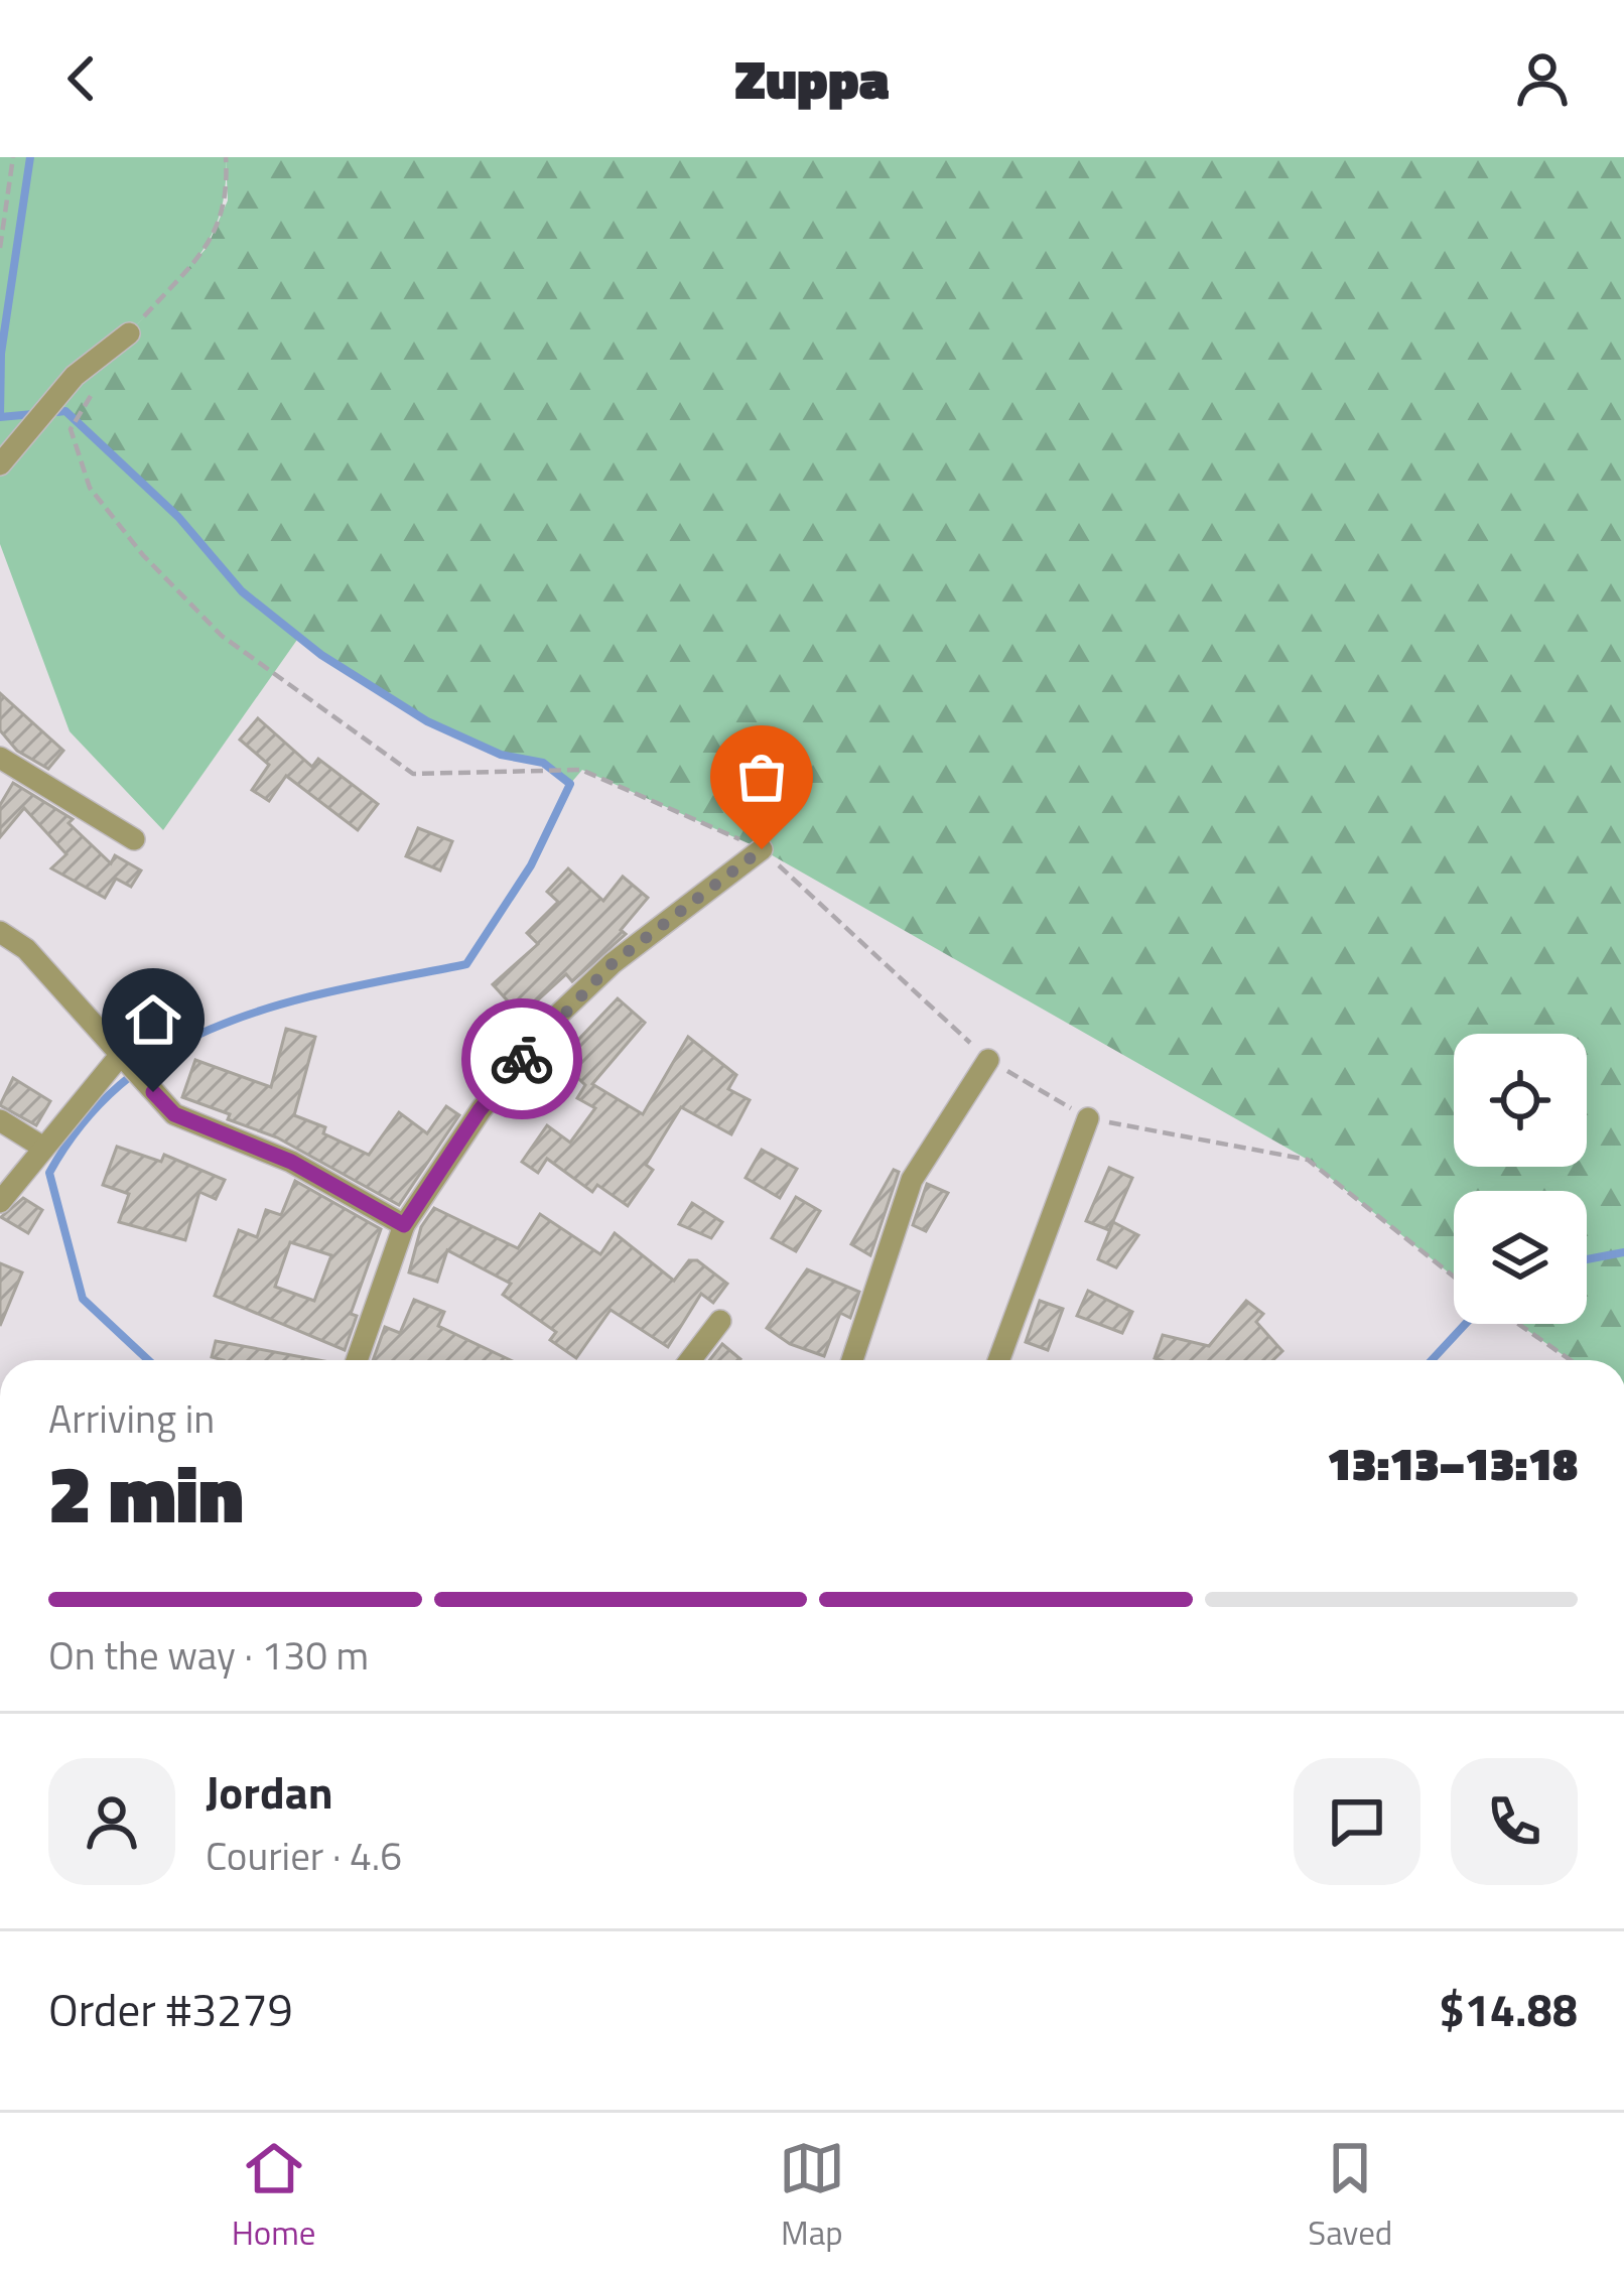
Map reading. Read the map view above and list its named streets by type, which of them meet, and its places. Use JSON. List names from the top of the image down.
{
  "page": {
    "header": "Zuppa",
    "heading": ["2 min", "Arriving in", "13:13–13:18"],
    "panel": [
      "Jordan",
      "Courier · 4.6",
      "Order #3279",
      "$14.88"
    ],
    "bar": "On the way · 130 m",
    "tabs": ["Home", "Map", "Saved"]
  }
}
